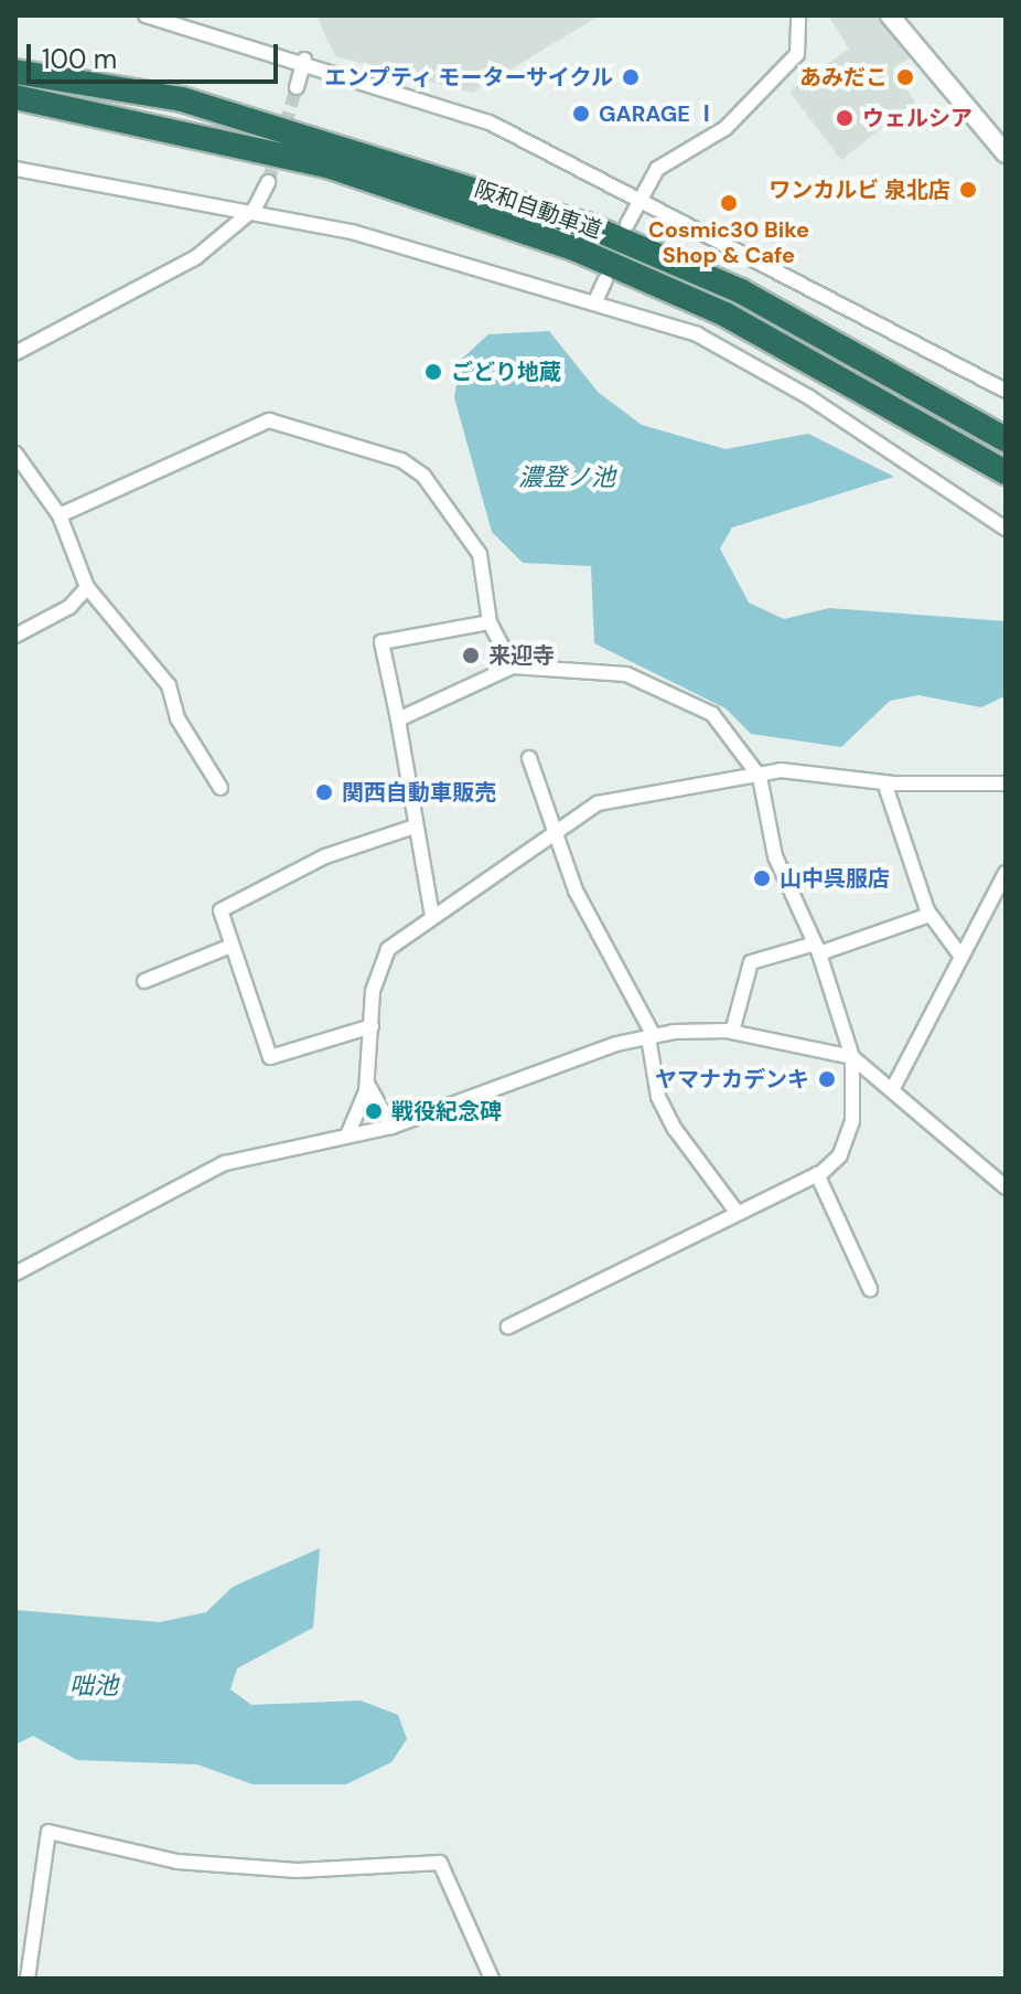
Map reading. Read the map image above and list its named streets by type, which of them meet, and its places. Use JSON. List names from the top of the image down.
{
  "streets": {
    "highway": ["阪和自動車道"]
  },
  "water": ["濃登ノ池", "咄池"],
  "places": [
    "エンプティ モーターサイクル",
    "あみだこ",
    "GARAGE Ⅰ",
    "ウェルシア",
    "ワンカルビ 泉北店",
    "Cosmic30 Bike Shop & Cafe",
    "ごどり地蔵",
    "来迎寺",
    "関西自動車販売",
    "山中呉服店",
    "ヤマナカデンキ",
    "戦役紀念碑"
  ],
  "scale_bar": "100 m"
}
